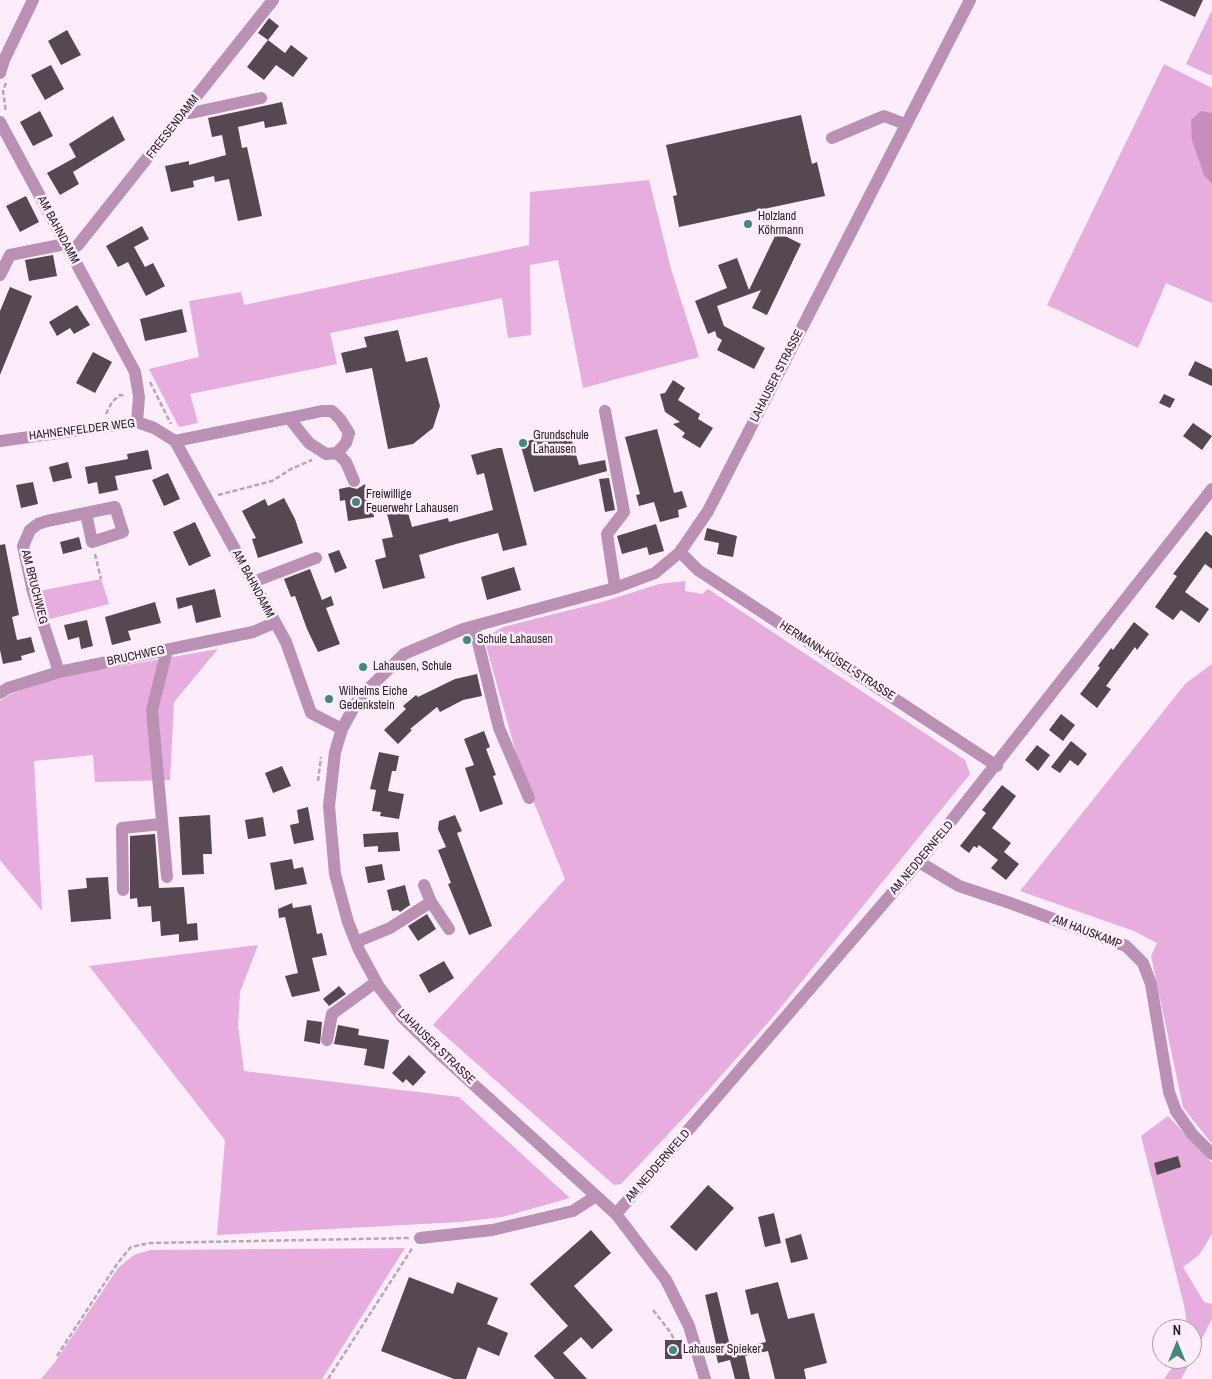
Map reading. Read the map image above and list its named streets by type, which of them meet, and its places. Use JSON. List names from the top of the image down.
{
  "streets": {
    "street": [
      "FREESENDAMM",
      "AM BAHNDAMM",
      "LAHAUSER STRASSE",
      "HAHNENFELDER WEG",
      "AM BRUCHWEG",
      "BRUCHWEG",
      "HERMANN-KÜSEL-STRASSE",
      "AM NEDDERNFELD",
      "AM HAUSKAMP"
    ]
  },
  "crossings": [
    ["FREESENDAMM", "AM BAHNDAMM"],
    ["AM BAHNDAMM", "LAHAUSER STRASSE"],
    ["AM BAHNDAMM", "HAHNENFELDER WEG"],
    ["AM BAHNDAMM", "BRUCHWEG"],
    ["LAHAUSER STRASSE", "HERMANN-KÜSEL-STRASSE"],
    ["LAHAUSER STRASSE", "AM NEDDERNFELD"],
    ["AM BRUCHWEG", "BRUCHWEG"],
    ["HERMANN-KÜSEL-STRASSE", "AM NEDDERNFELD"],
    ["AM NEDDERNFELD", "AM HAUSKAMP"]
  ],
  "places": [
    "Holzland Köhrmann",
    "Grundschule Lahausen",
    "Freiwillige Feuerwehr Lahausen",
    "Schule Lahausen",
    "Lahausen, Schule",
    "Wilhelms Eiche Gedenkstein",
    "Lahauser Spieker"
  ],
  "north": "top"
}
